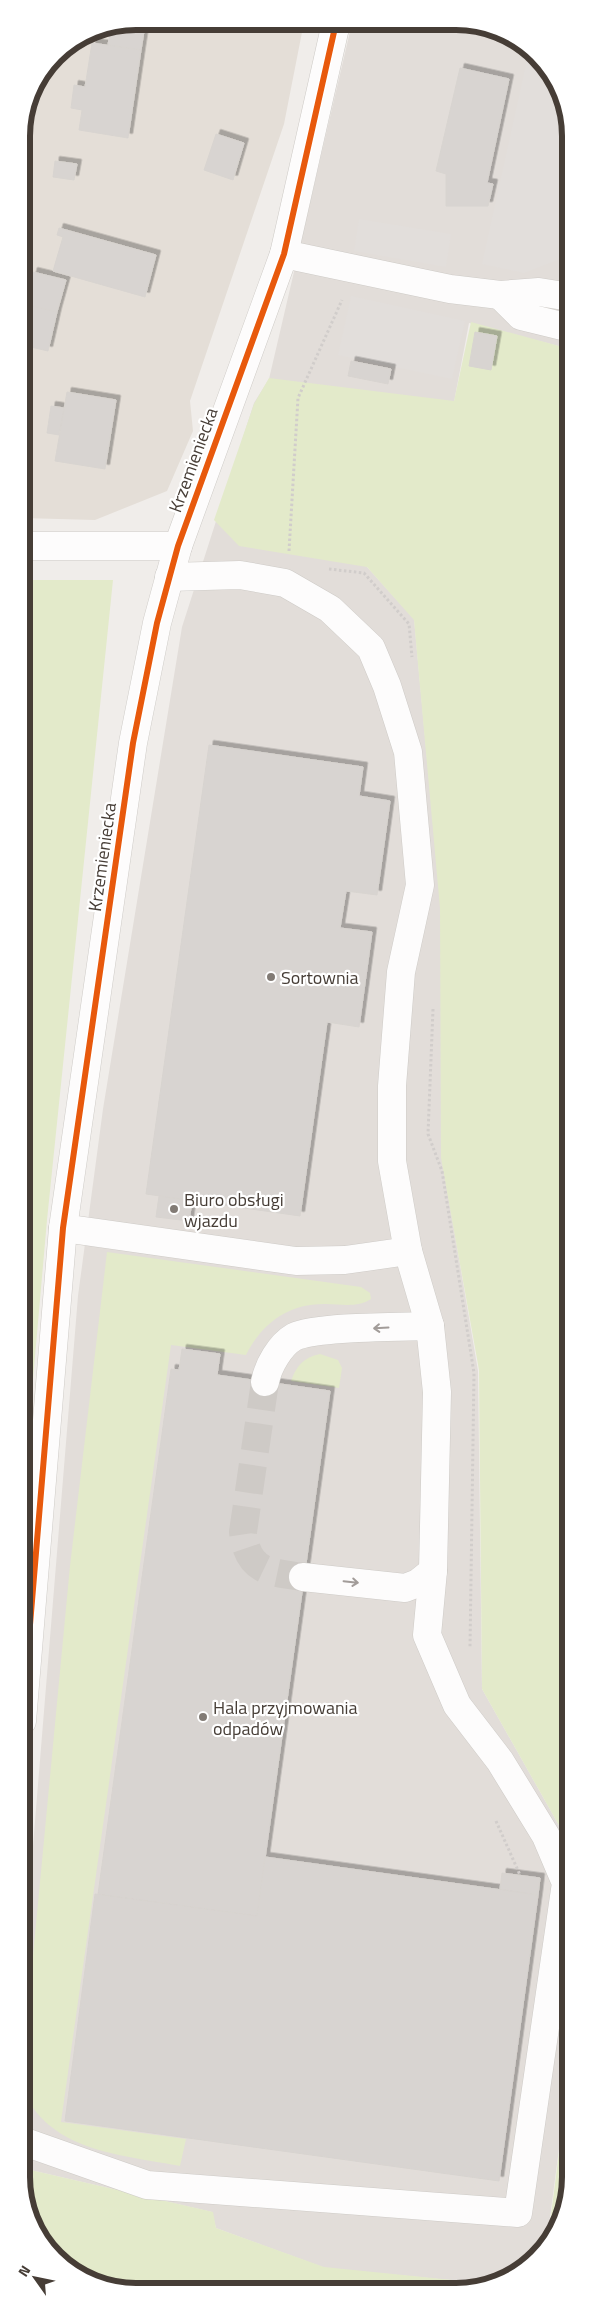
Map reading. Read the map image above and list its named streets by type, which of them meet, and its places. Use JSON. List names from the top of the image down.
{
  "streets": {
    "street": ["Krzemieniecka"]
  },
  "places": ["Sortownia", "Biuro obsługi wjazdu", "Hala przyjmowania odpadów"],
  "north": "top left"
}
